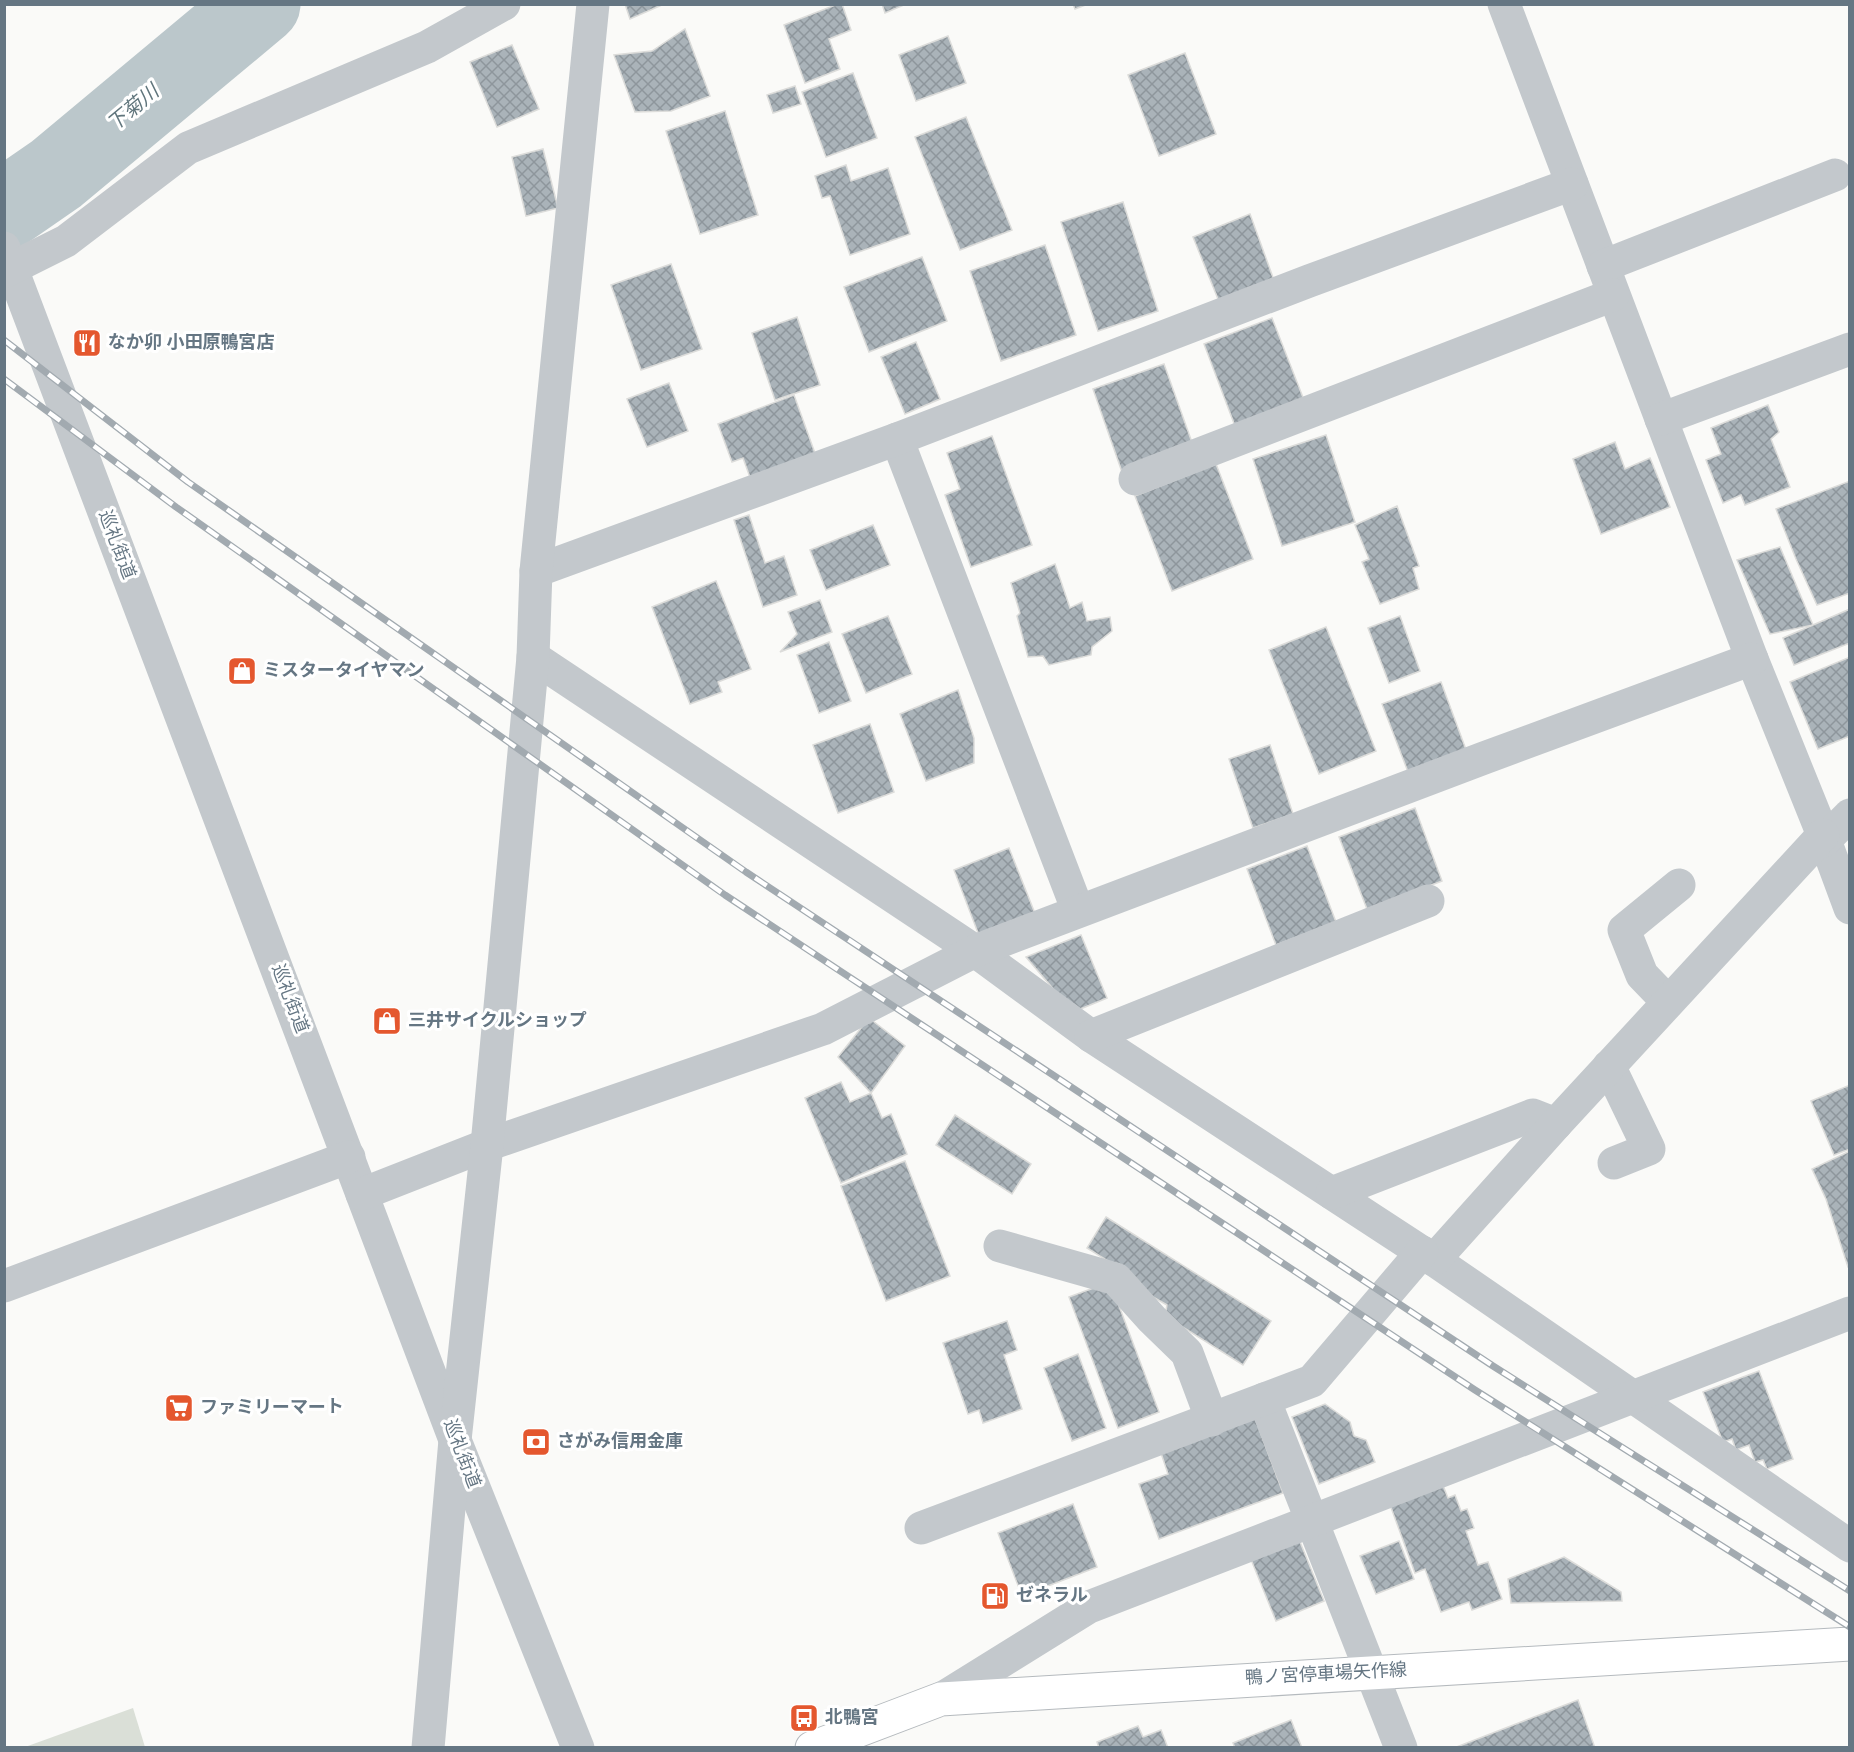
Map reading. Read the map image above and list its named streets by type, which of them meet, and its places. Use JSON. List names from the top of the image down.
{
  "streets": {
    "main road": ["鴨ノ宮停車場矢作線"],
    "street": ["巡礼街道"]
  },
  "water": ["下菊川"],
  "places": {
    "restaurant": ["なか卯 小田原鴨宮店"],
    "shop": ["ミスタータイヤマン", "三井サイクルショップ"],
    "supermarket": ["ファミリーマート"],
    "bank": ["さがみ信用金庫"],
    "fuel station": ["ゼネラル"],
    "bus stop": ["北鴨宮"]
  }
}
